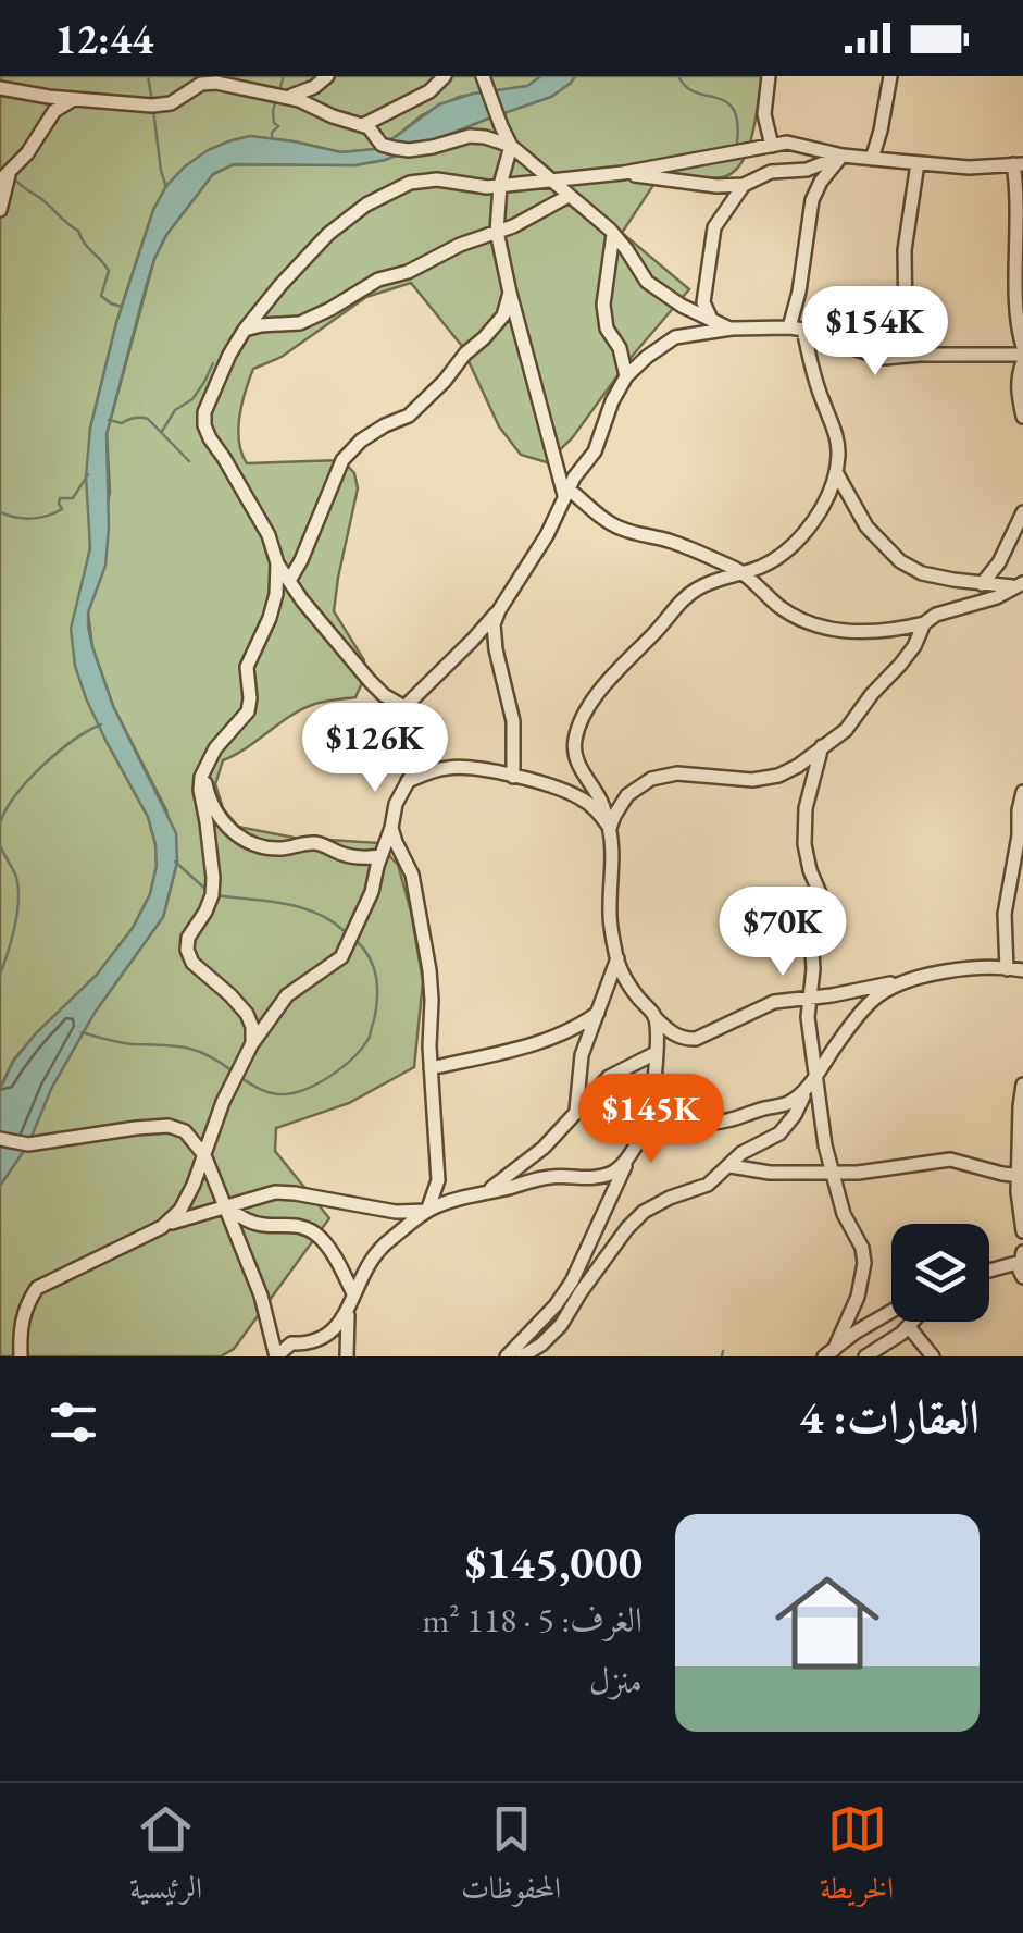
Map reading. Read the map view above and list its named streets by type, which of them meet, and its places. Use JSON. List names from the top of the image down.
{
  "page": {
    "status": "12:44",
    "price": [
      "$154K",
      "$126K",
      "$70K",
      "$145K"
    ],
    "heading": "العقارات: 4",
    "list": [
      {
        "name": "$145,000",
        "note": "الغرف: 5 · 118 m² · منزل"
      }
    ],
    "tabs": ["الخريطة", "المحفوظات", "الرئيسية"]
  }
}
